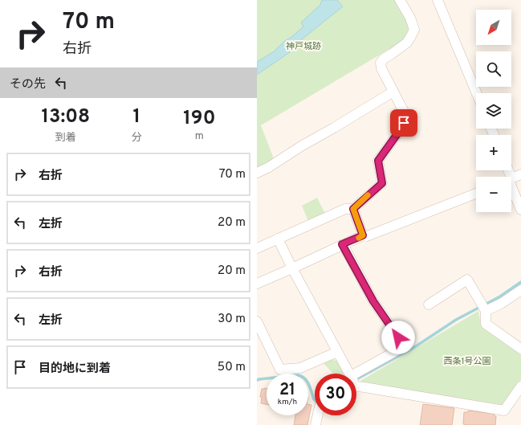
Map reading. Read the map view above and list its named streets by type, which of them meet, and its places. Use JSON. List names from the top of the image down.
{
  "parks": ["神戸城跡", "西条1号公園"],
  "north": "bottom left",
  "page": {
    "turn": ["70 m", "右折"],
    "map_buttons": ["+", "−"],
    "then": "その先",
    "eta": [
      "13:08",
      "到着",
      "1",
      "分",
      "190",
      "m"
    ],
    "list": [
      {
        "name": "右折",
        "value": "70 m"
      },
      {
        "name": "左折",
        "value": "20 m"
      },
      {
        "name": "右折",
        "value": "20 m"
      },
      {
        "name": "左折",
        "value": "30 m"
      },
      {
        "name": "目的地に到着",
        "value": "50 m"
      }
    ],
    "speed": "21 km/h",
    "limit": "30"
  }
}
